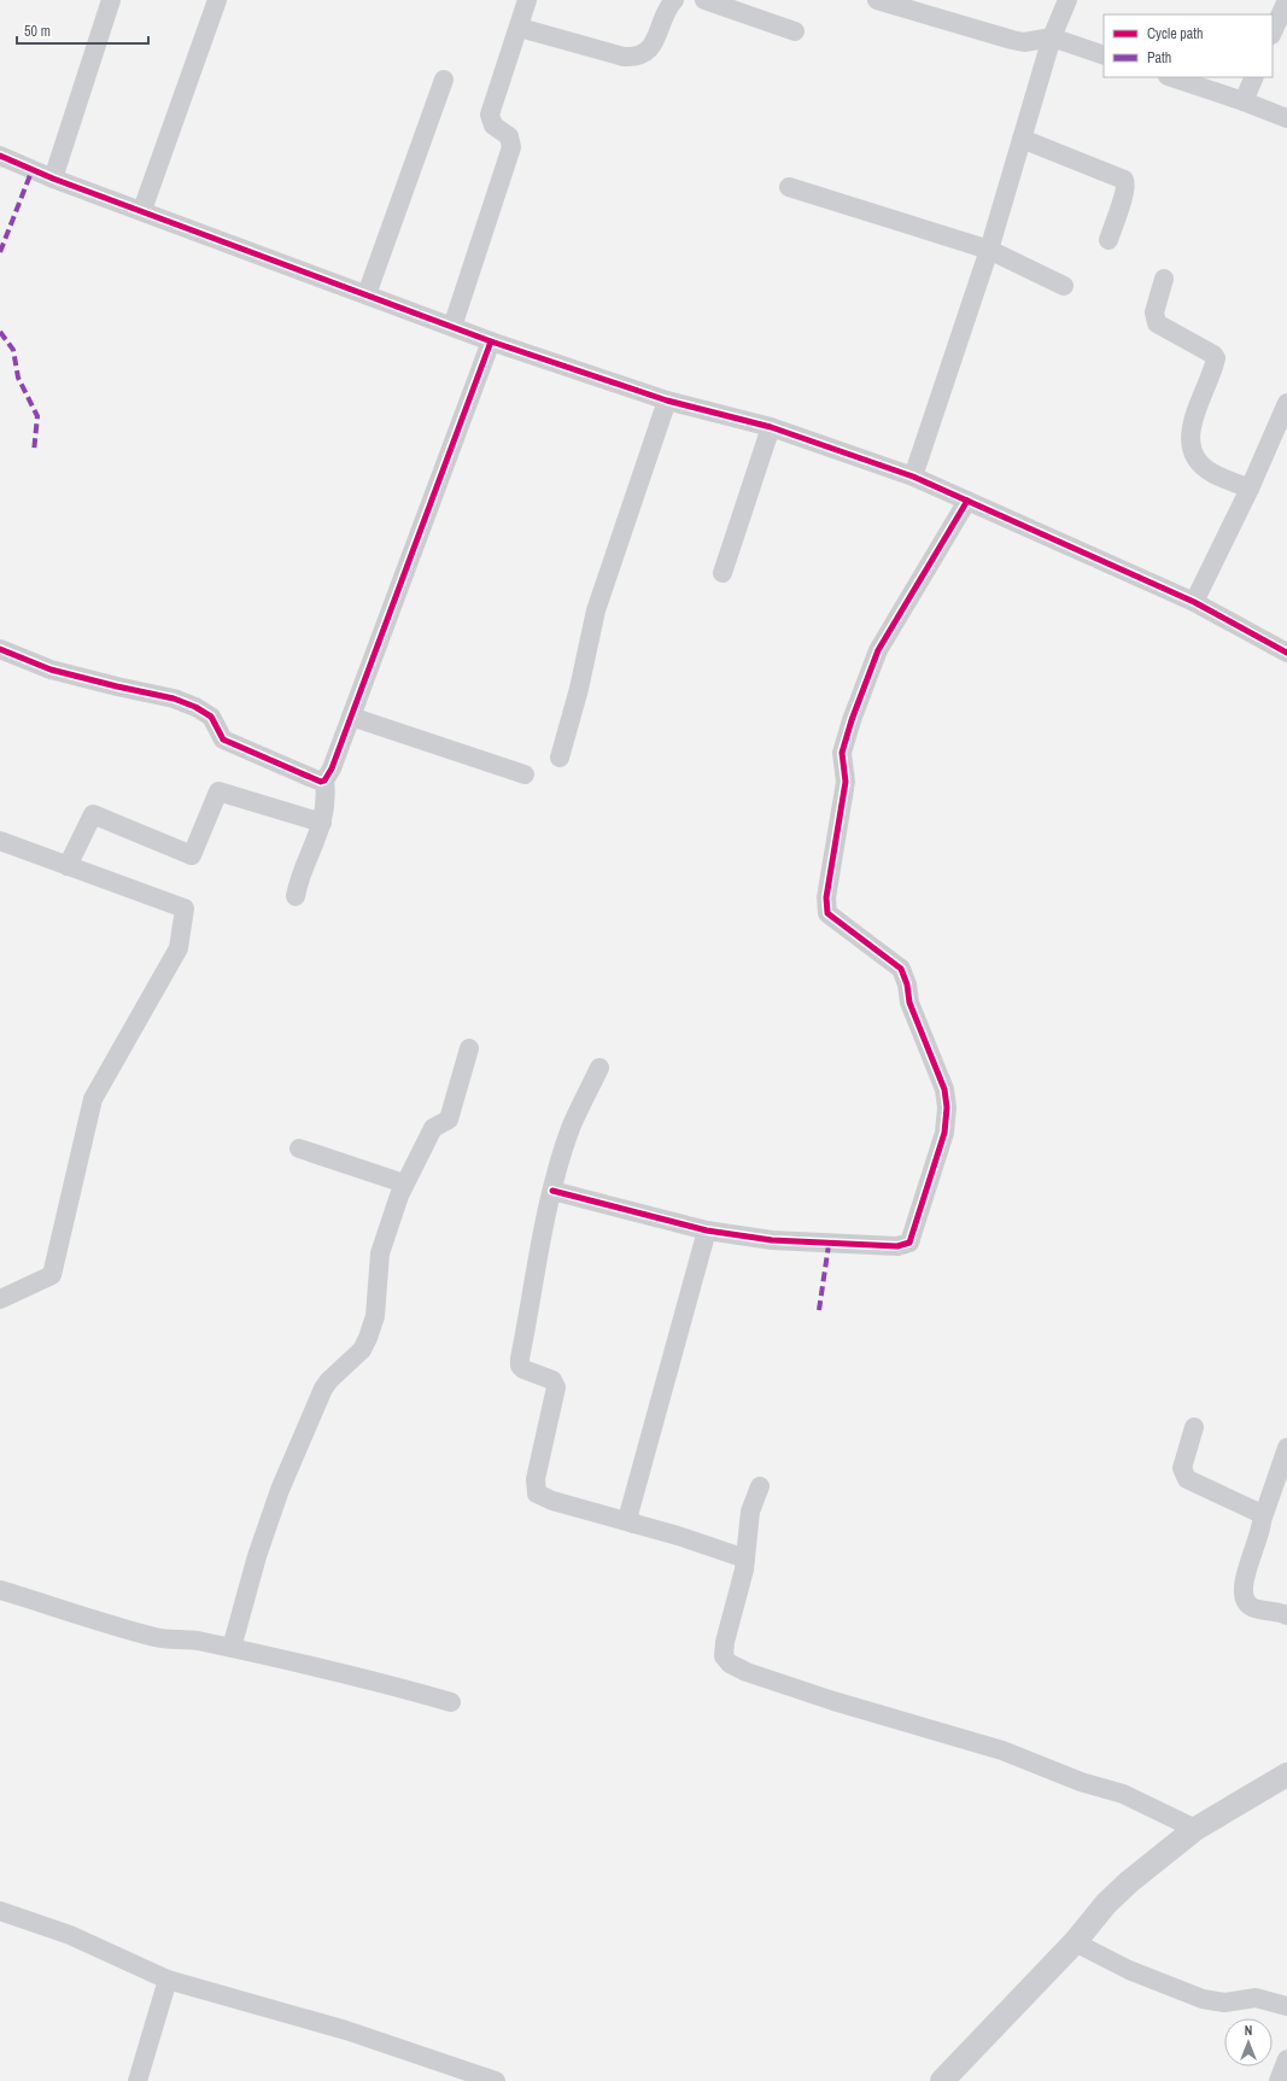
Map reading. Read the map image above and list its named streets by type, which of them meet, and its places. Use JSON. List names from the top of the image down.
{
  "legend": ["Cycle path", "Path"],
  "scale_bar": "50 m",
  "north": "top"
}
